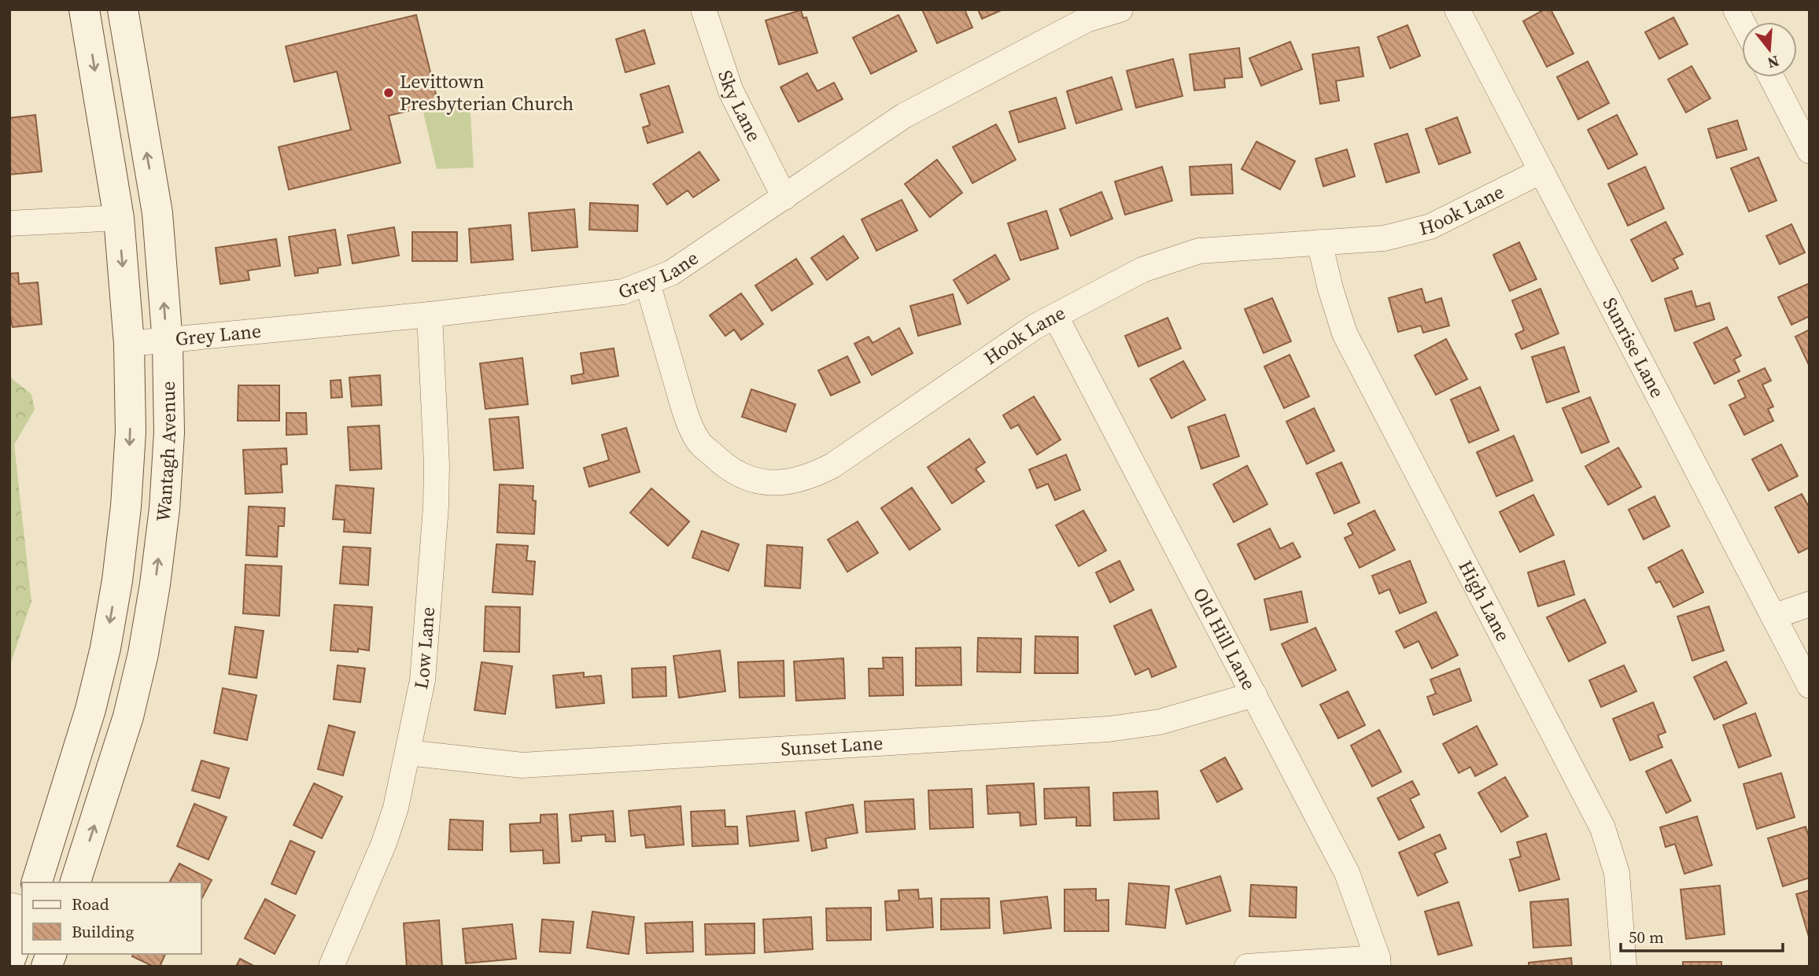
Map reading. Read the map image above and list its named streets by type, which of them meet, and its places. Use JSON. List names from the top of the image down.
{
  "streets": {
    "main road": ["Wantagh Avenue"],
    "street": [
      "Sky Lane",
      "Hook Lane",
      "Grey Lane",
      "Sunrise Lane",
      "High Lane",
      "Old Hill Lane",
      "Low Lane",
      "Sunset Lane"
    ]
  },
  "crossings": [
    ["Sky Lane", "Grey Lane"],
    ["Hook Lane", "Grey Lane"],
    ["Hook Lane", "Sunrise Lane"],
    ["Hook Lane", "High Lane"],
    ["Hook Lane", "Old Hill Lane"],
    ["Grey Lane", "Wantagh Avenue"],
    ["Grey Lane", "Low Lane"],
    ["Old Hill Lane", "Sunset Lane"],
    ["Low Lane", "Sunset Lane"]
  ],
  "places": ["Levittown Presbyterian Church"],
  "legend": ["Road", "Building"],
  "scale_bar": "50 m",
  "north": "bottom"
}
